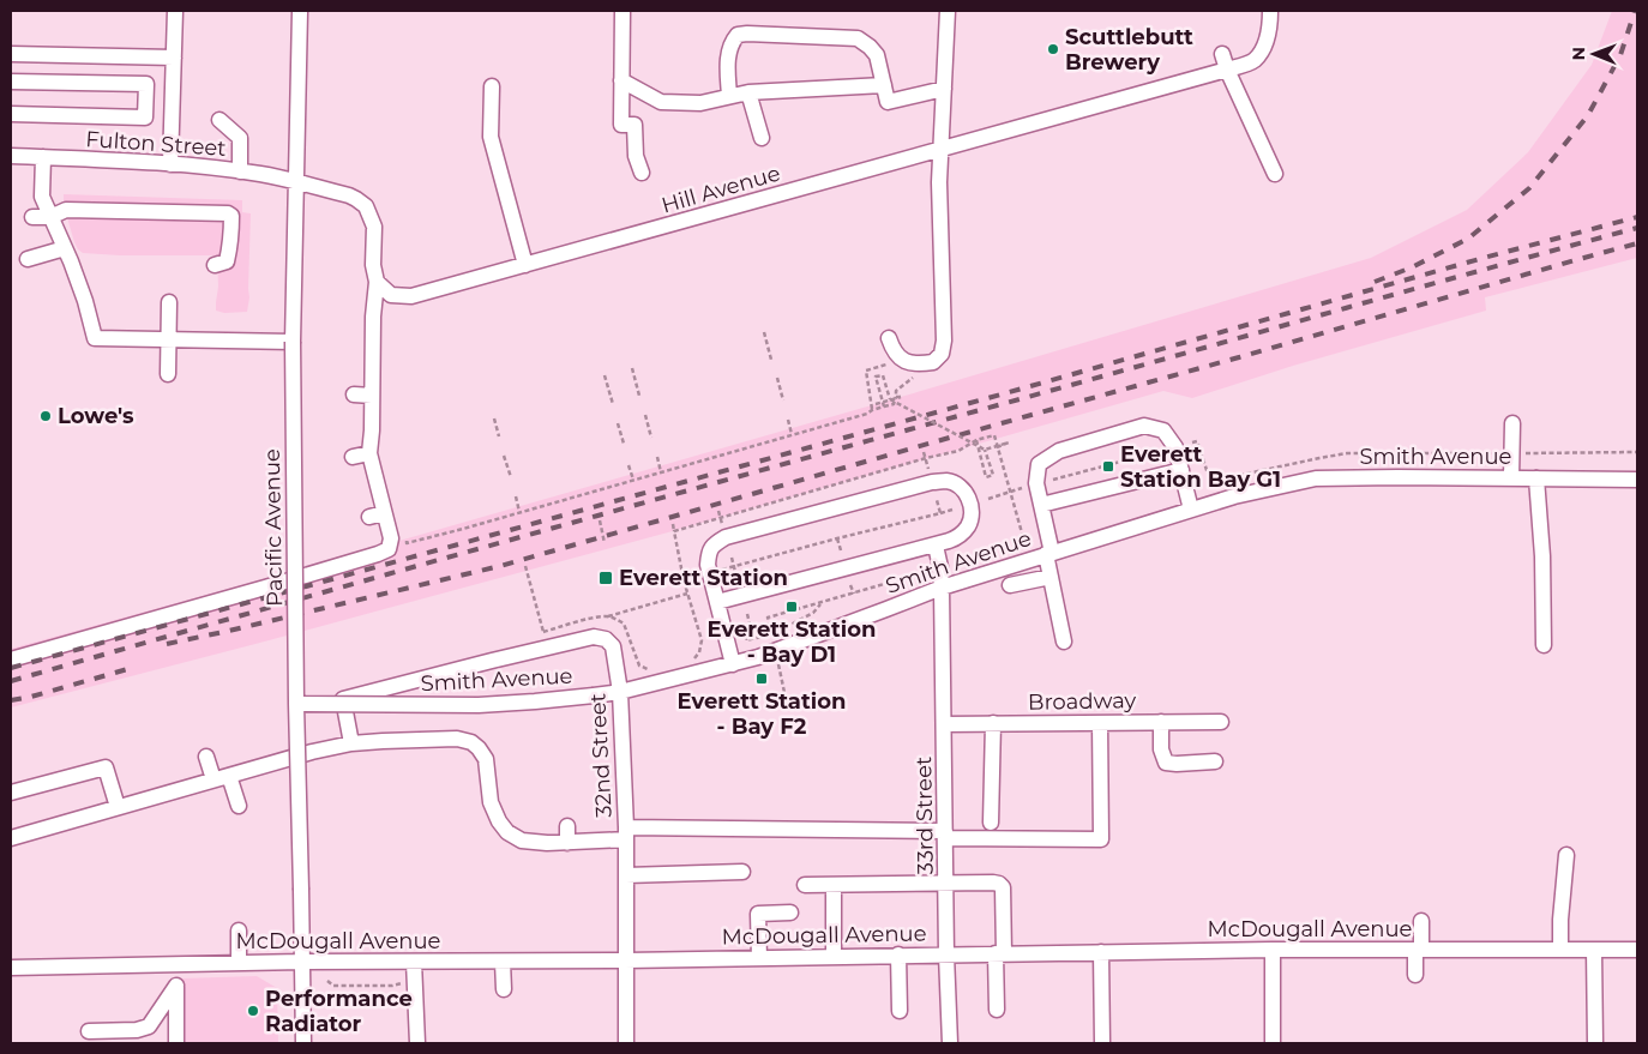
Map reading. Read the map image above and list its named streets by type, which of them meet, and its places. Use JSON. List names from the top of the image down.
{
  "streets": {
    "street": [
      "Fulton Street",
      "Hill Avenue",
      "Smith Avenue",
      "Pacific Avenue",
      "Broadway",
      "32nd Street",
      "33rd Street",
      "McDougall Avenue"
    ]
  },
  "crossings": [
    ["Fulton Street", "Pacific Avenue"],
    ["Smith Avenue", "Pacific Avenue"],
    ["Smith Avenue", "32nd Street"],
    ["Smith Avenue", "33rd Street"],
    ["Pacific Avenue", "McDougall Avenue"],
    ["Broadway", "33rd Street"],
    ["32nd Street", "McDougall Avenue"],
    ["33rd Street", "McDougall Avenue"]
  ],
  "places": {
    "other": ["Scuttlebutt Brewery", "Lowe's", "Performance Radiator"],
    "transit": [
      "Everett Station Bay G1",
      "Everett Station",
      "Everett Station - Bay D1",
      "Everett Station - Bay F2"
    ]
  },
  "north": "left"
}
